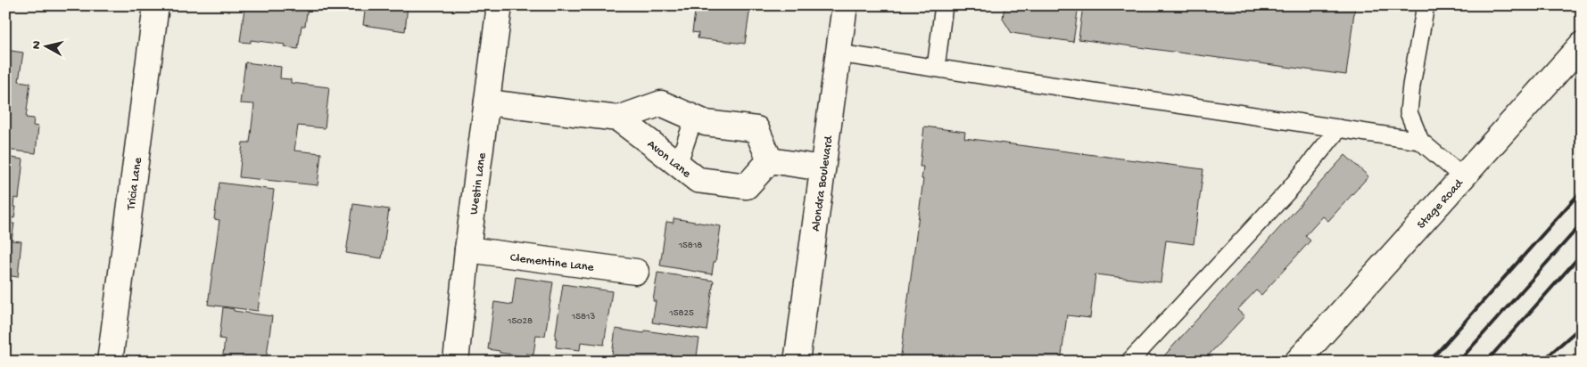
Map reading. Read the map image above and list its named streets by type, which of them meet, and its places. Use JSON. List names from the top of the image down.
{
  "streets": {
    "street": [
      "Avon Lane",
      "Tricia Lane",
      "Westin Lane",
      "Alondra Boulevard",
      "Stage Road",
      "Clementine Lane"
    ]
  },
  "crossings": [
    ["Westin Lane", "Clementine Lane"]
  ],
  "house_numbers": [
    "15818",
    "15825",
    "15813",
    "15028"
  ],
  "north": "left"
}
